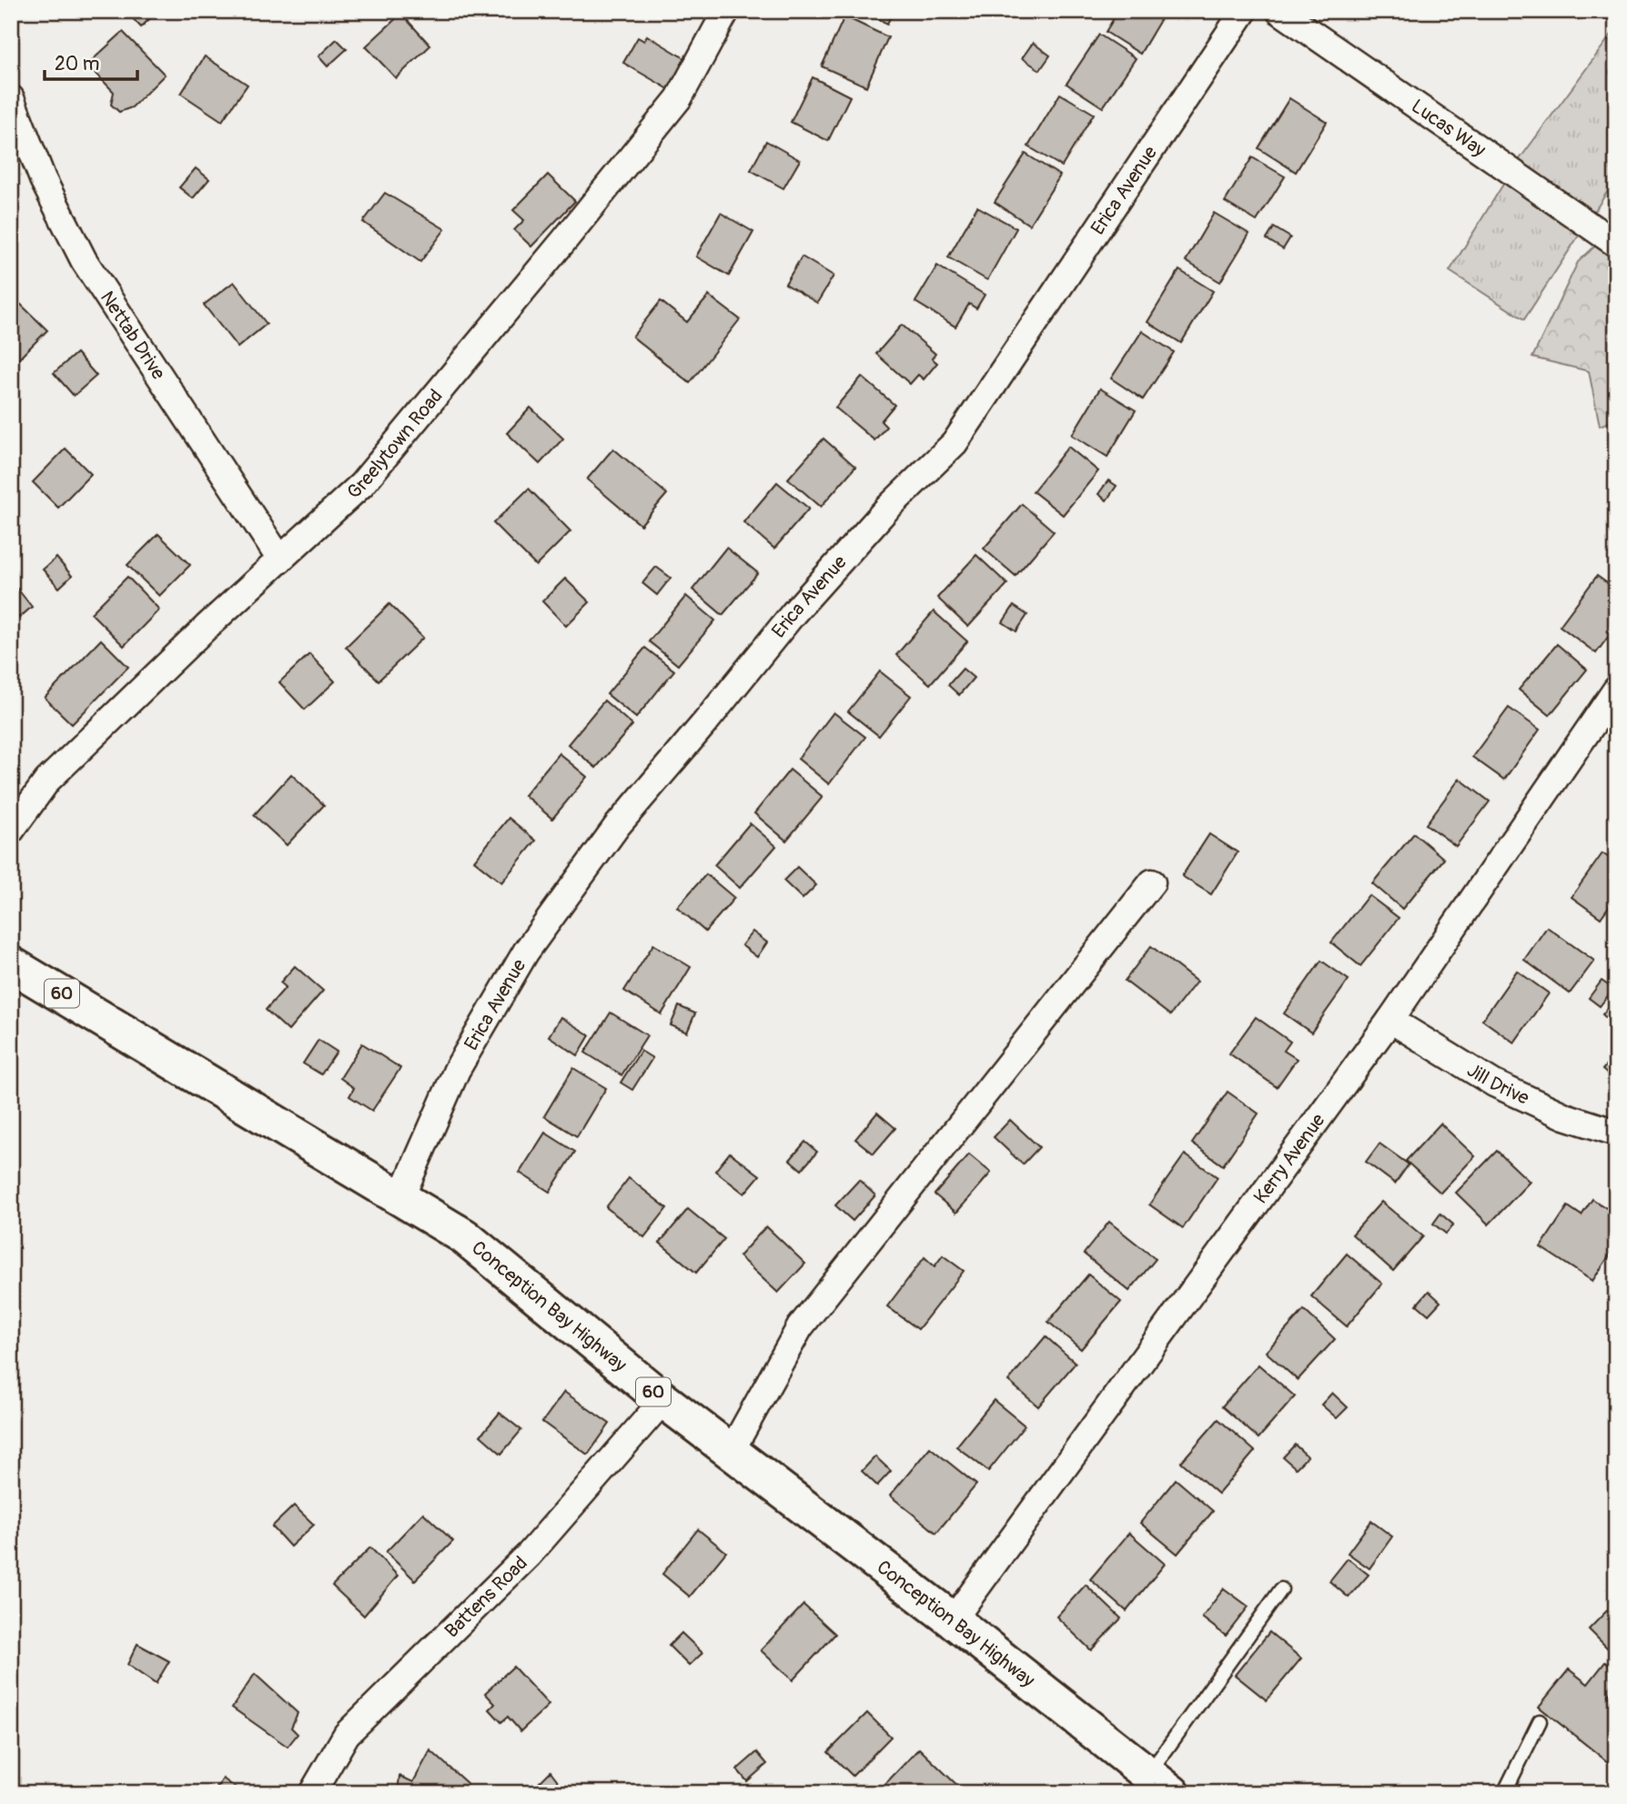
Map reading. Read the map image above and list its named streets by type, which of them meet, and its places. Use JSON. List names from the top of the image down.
{
  "streets": {
    "main road": ["60", "Conception Bay Highway"],
    "street": [
      "Lucas Way",
      "Erica Avenue",
      "Nettab Drive",
      "Greelytown Road",
      "Jill Drive",
      "Kerry Avenue",
      "Battens Road"
    ]
  },
  "crossings": [
    ["Erica Avenue", "Conception Bay Highway"],
    ["Nettab Drive", "Greelytown Road"],
    ["Jill Drive", "Kerry Avenue"],
    ["Kerry Avenue", "Conception Bay Highway"],
    ["Conception Bay Highway", "Battens Road"]
  ],
  "scale_bar": "20 m"
}
